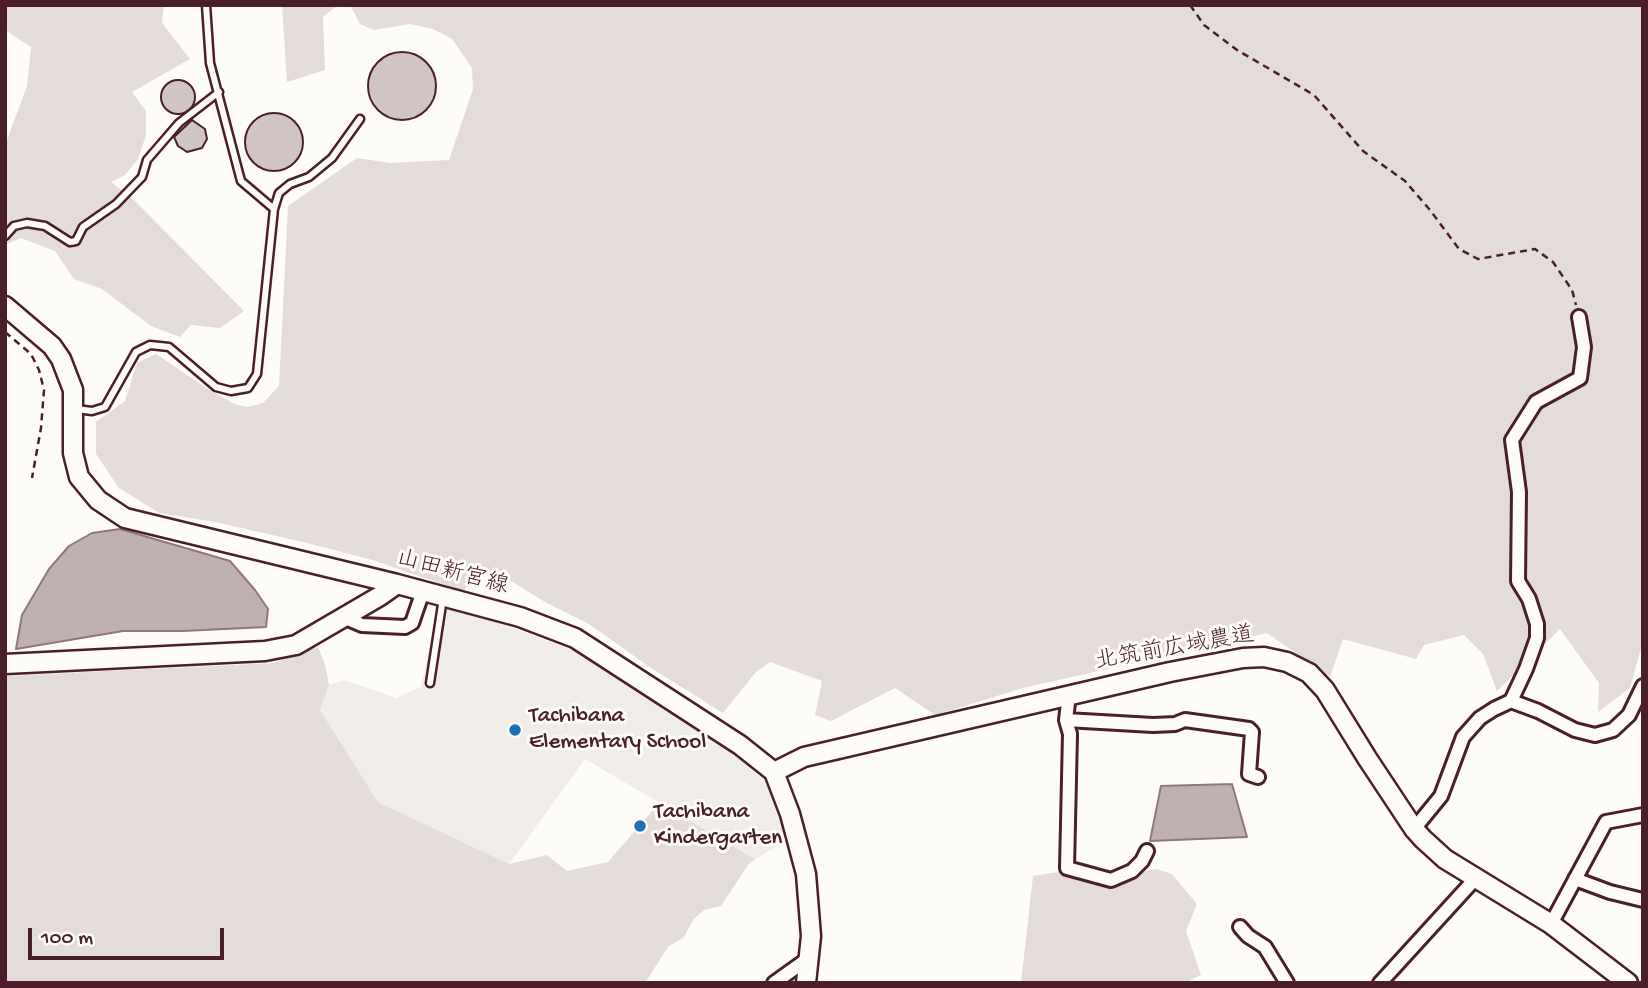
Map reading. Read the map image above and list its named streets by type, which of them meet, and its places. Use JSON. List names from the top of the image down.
{
  "streets": {
    "street": ["山田新宮線", "北筑前広域農道"]
  },
  "crossings": [
    ["山田新宮線", "北筑前広域農道"]
  ],
  "places": ["Tachibana Elementary School", "Tachibana Kindergarten"],
  "scale_bar": "100 m"
}
